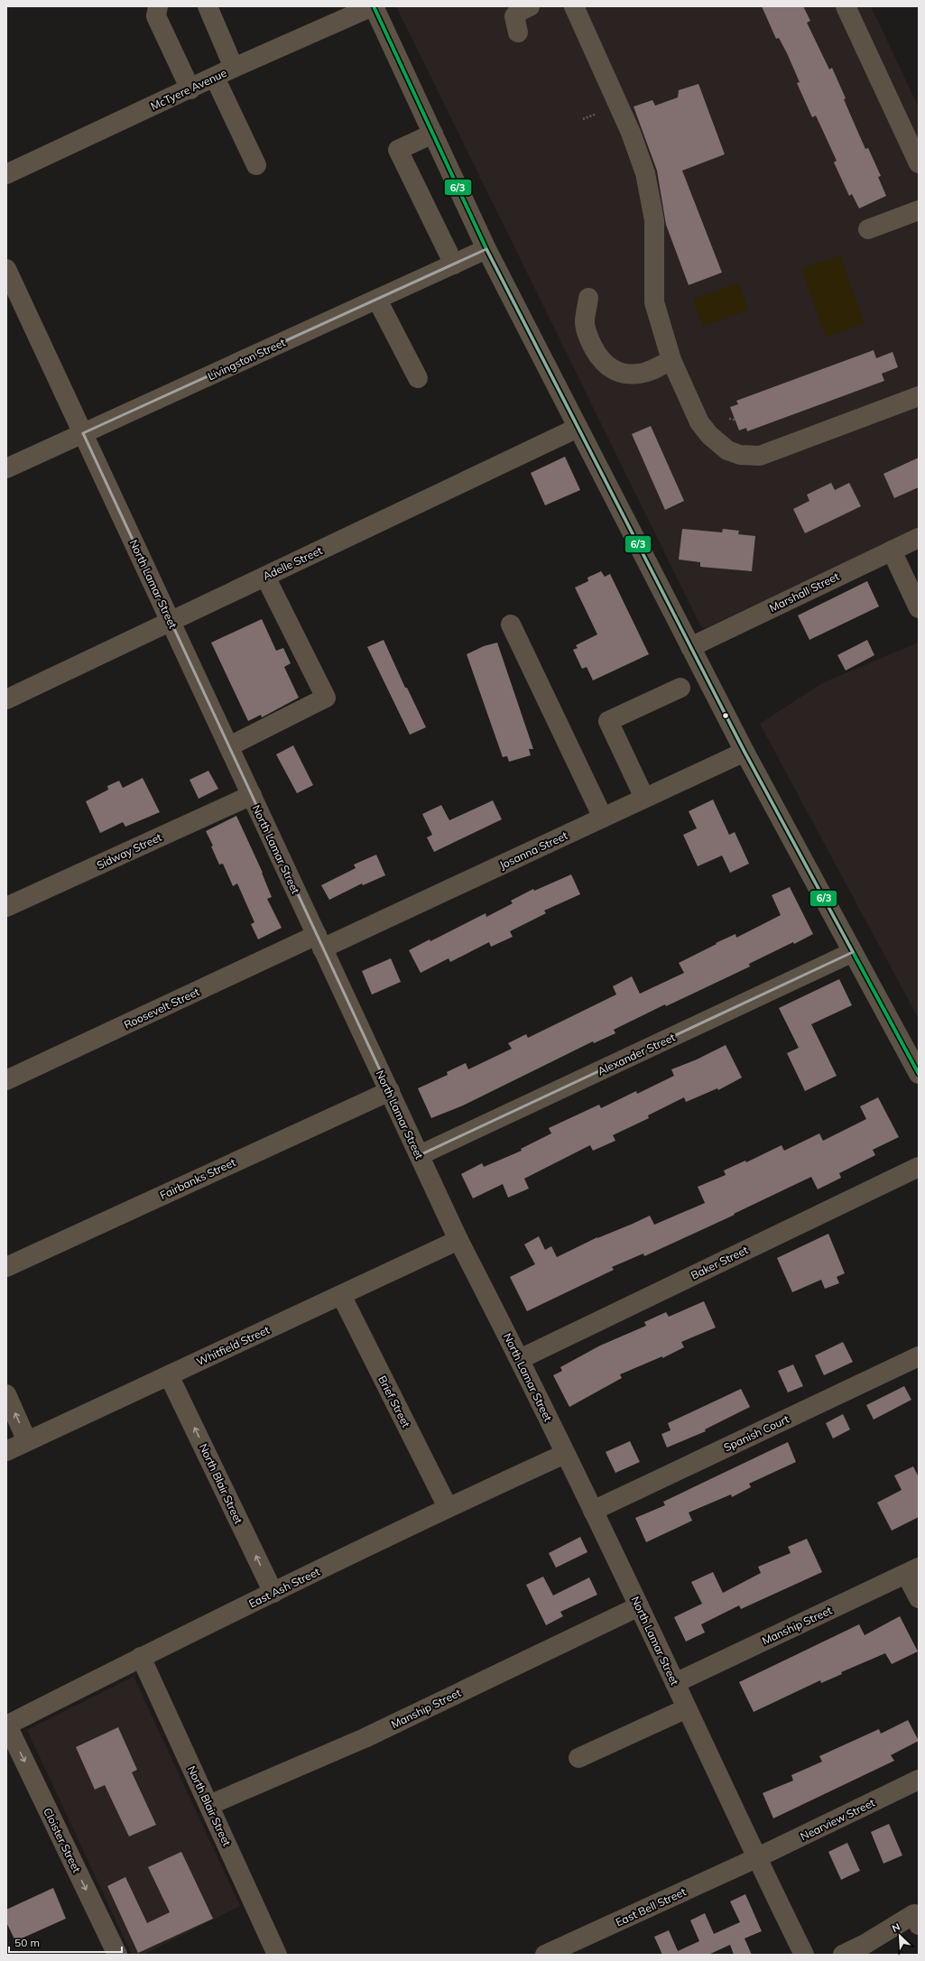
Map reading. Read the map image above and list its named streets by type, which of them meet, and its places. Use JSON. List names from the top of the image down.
{
  "streets": {
    "street": [
      "McTyere Avenue",
      "Livingston Street",
      "Adelle Street",
      "North Lamar Street",
      "Marshall Street",
      "Josanna Street",
      "Sidway Street",
      "Roosevelt Street",
      "Alexander Street",
      "Fairbanks Street",
      "Baker Street",
      "Whitfield Street",
      "Brief Street",
      "Spanish Court",
      "North Blair Street",
      "East Ash Street",
      "Manship Street",
      "Nearview Street",
      "Cloister Street",
      "East Bell Street"
    ]
  },
  "crossings": [
    ["Livingston Street", "North Lamar Street"],
    ["Adelle Street", "North Lamar Street"],
    ["North Lamar Street", "Josanna Street"],
    ["North Lamar Street", "Sidway Street"],
    ["North Lamar Street", "Roosevelt Street"],
    ["North Lamar Street", "Alexander Street"],
    ["North Lamar Street", "Fairbanks Street"],
    ["North Lamar Street", "Baker Street"],
    ["North Lamar Street", "Whitfield Street"],
    ["North Lamar Street", "Spanish Court"],
    ["North Lamar Street", "East Ash Street"],
    ["North Lamar Street", "Manship Street"],
    ["North Lamar Street", "Nearview Street"],
    ["North Lamar Street", "East Bell Street"],
    ["Josanna Street", "Roosevelt Street"],
    ["Whitfield Street", "Brief Street"],
    ["Whitfield Street", "North Blair Street"],
    ["Brief Street", "East Ash Street"],
    ["North Blair Street", "East Ash Street"],
    ["North Blair Street", "Manship Street"],
    ["East Ash Street", "Cloister Street"],
    ["Nearview Street", "East Bell Street"]
  ],
  "one_way": ["North Blair Street", "Cloister Street"],
  "lines": ["transit line 6/3"],
  "scale_bar": "50 m",
  "north": "top left"
}
